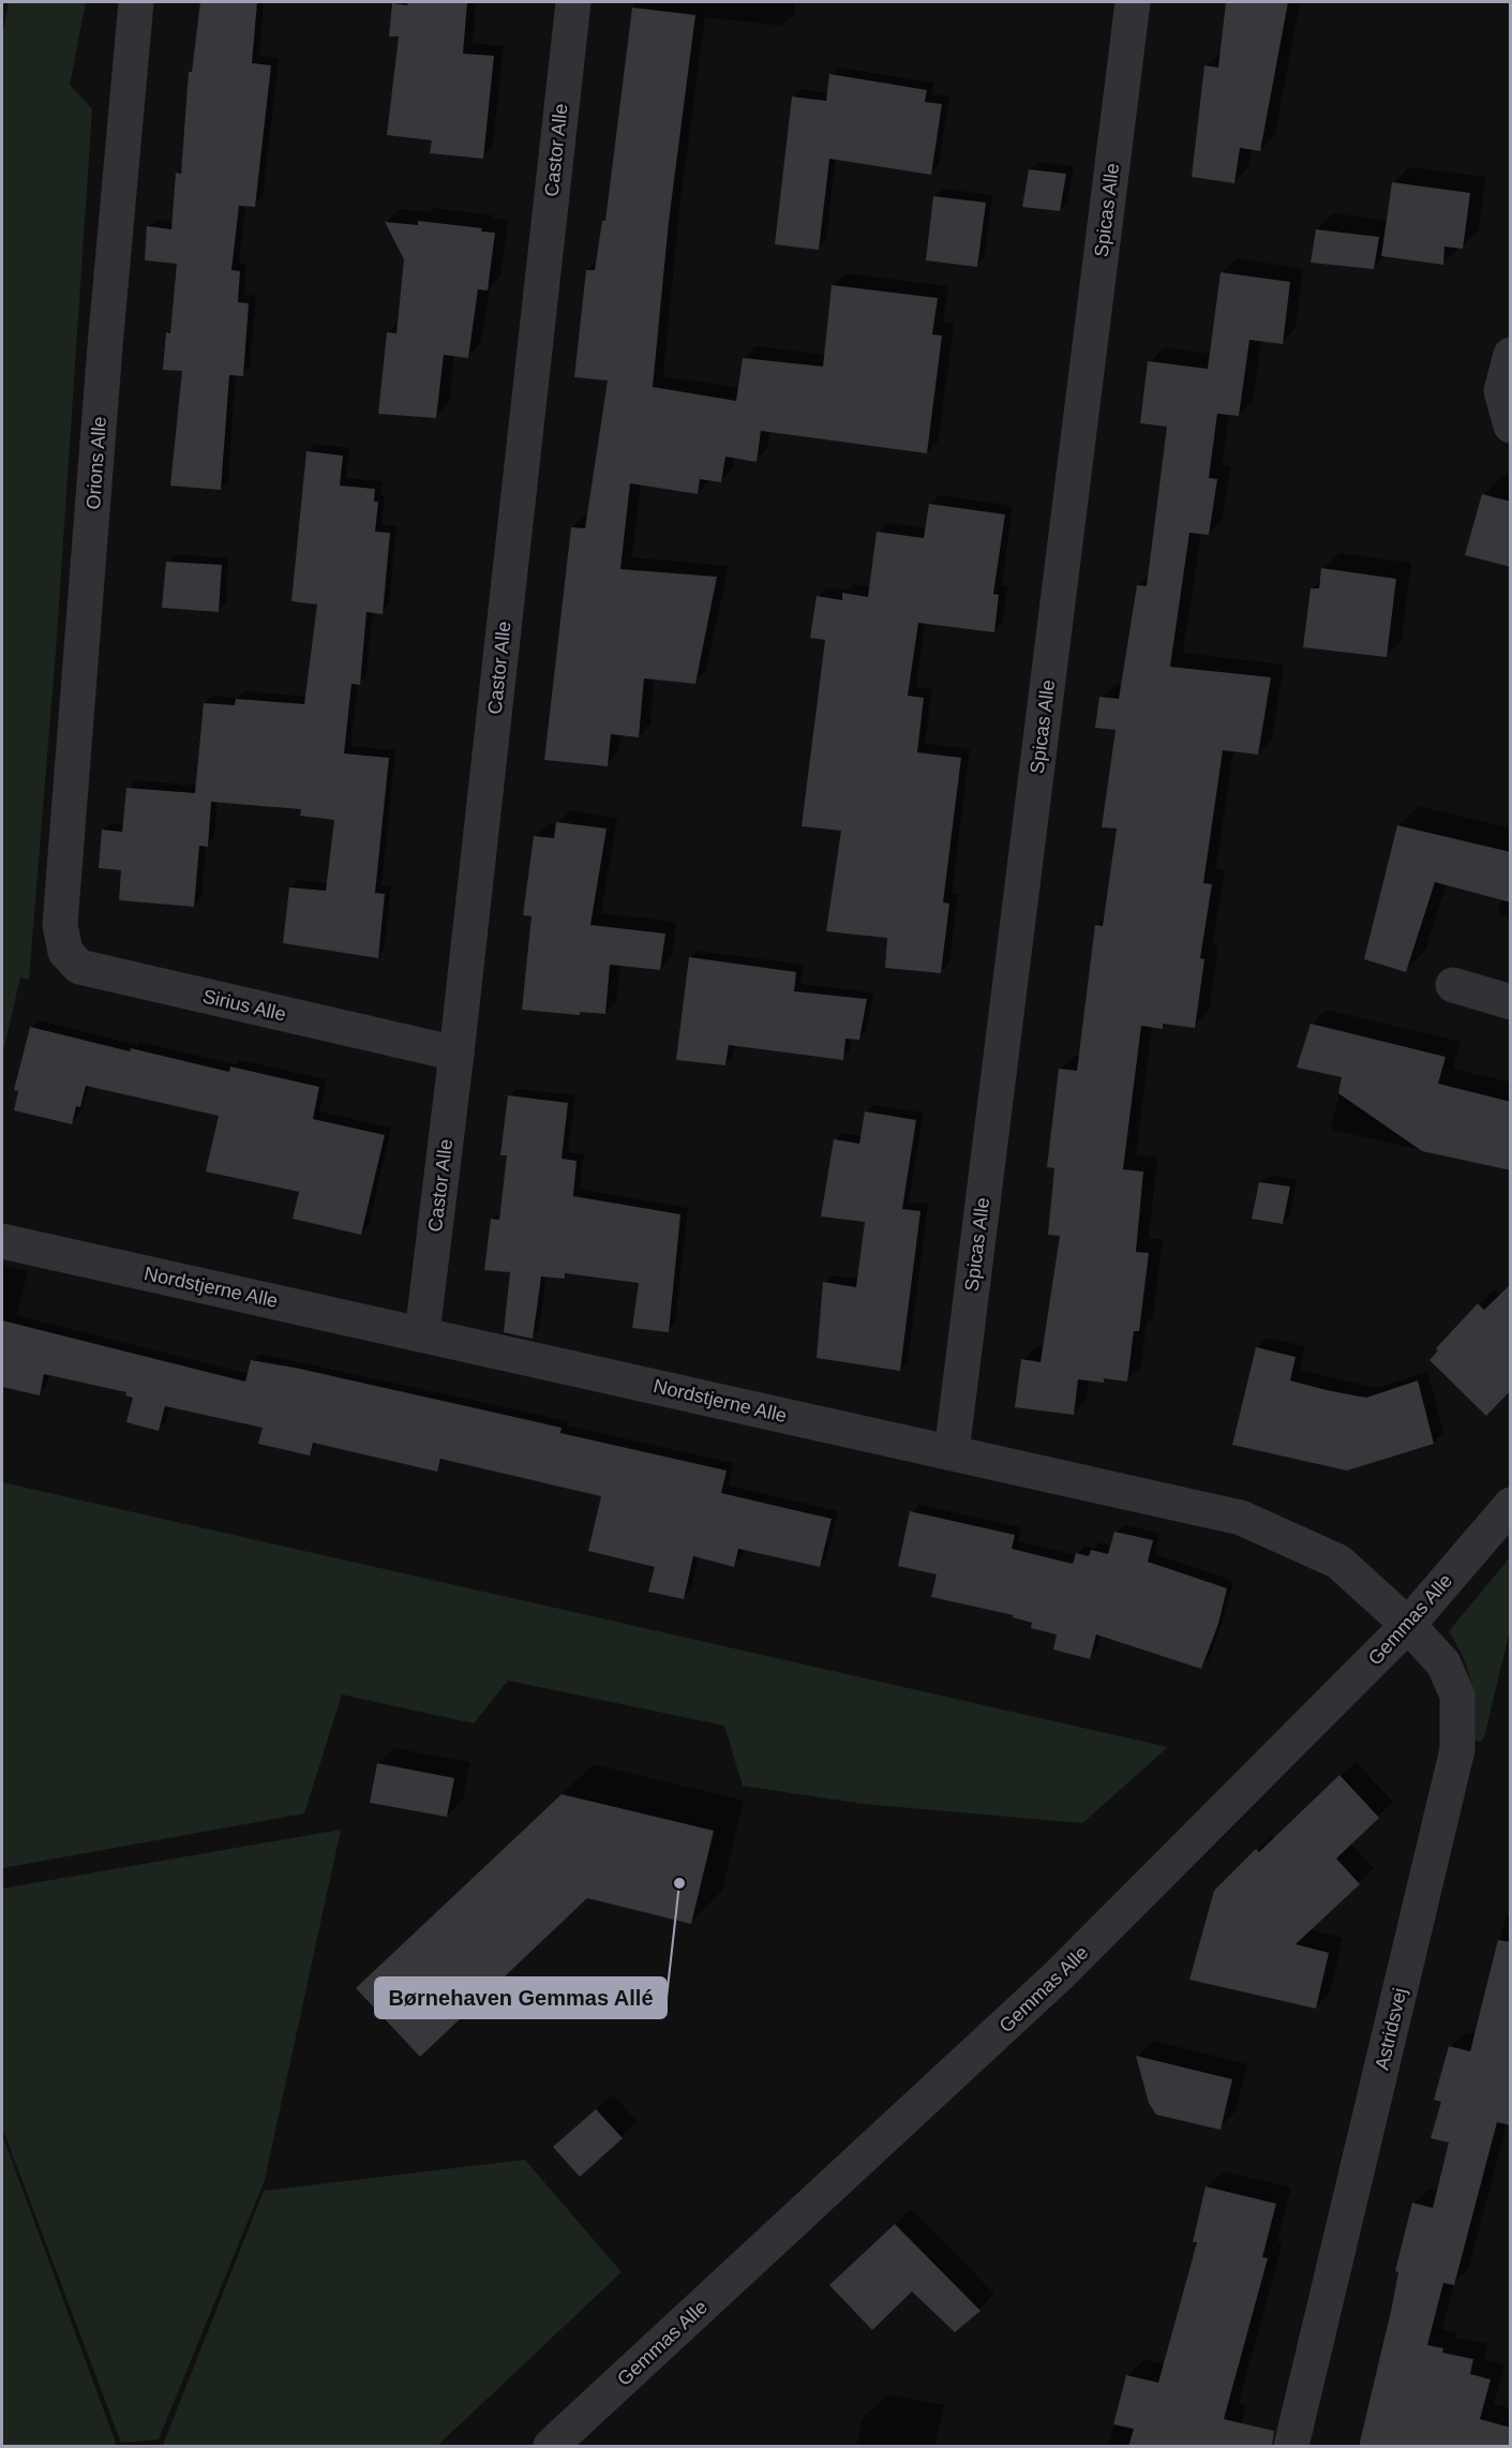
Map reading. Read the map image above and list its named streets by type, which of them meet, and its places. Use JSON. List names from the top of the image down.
{
  "streets": {
    "street": [
      "Castor Alle",
      "Spicas Alle",
      "Orions Alle",
      "Sirius Alle",
      "Nordstjerne Alle",
      "Gemmas Alle",
      "Astridsvej"
    ]
  },
  "crossings": [
    ["Castor Alle", "Sirius Alle"],
    ["Castor Alle", "Nordstjerne Alle"],
    ["Spicas Alle", "Nordstjerne Alle"],
    ["Orions Alle", "Sirius Alle"],
    ["Nordstjerne Alle", "Gemmas Alle"],
    ["Nordstjerne Alle", "Astridsvej"],
    ["Gemmas Alle", "Astridsvej"]
  ],
  "places": ["Børnehaven Gemmas Allé"]
}
